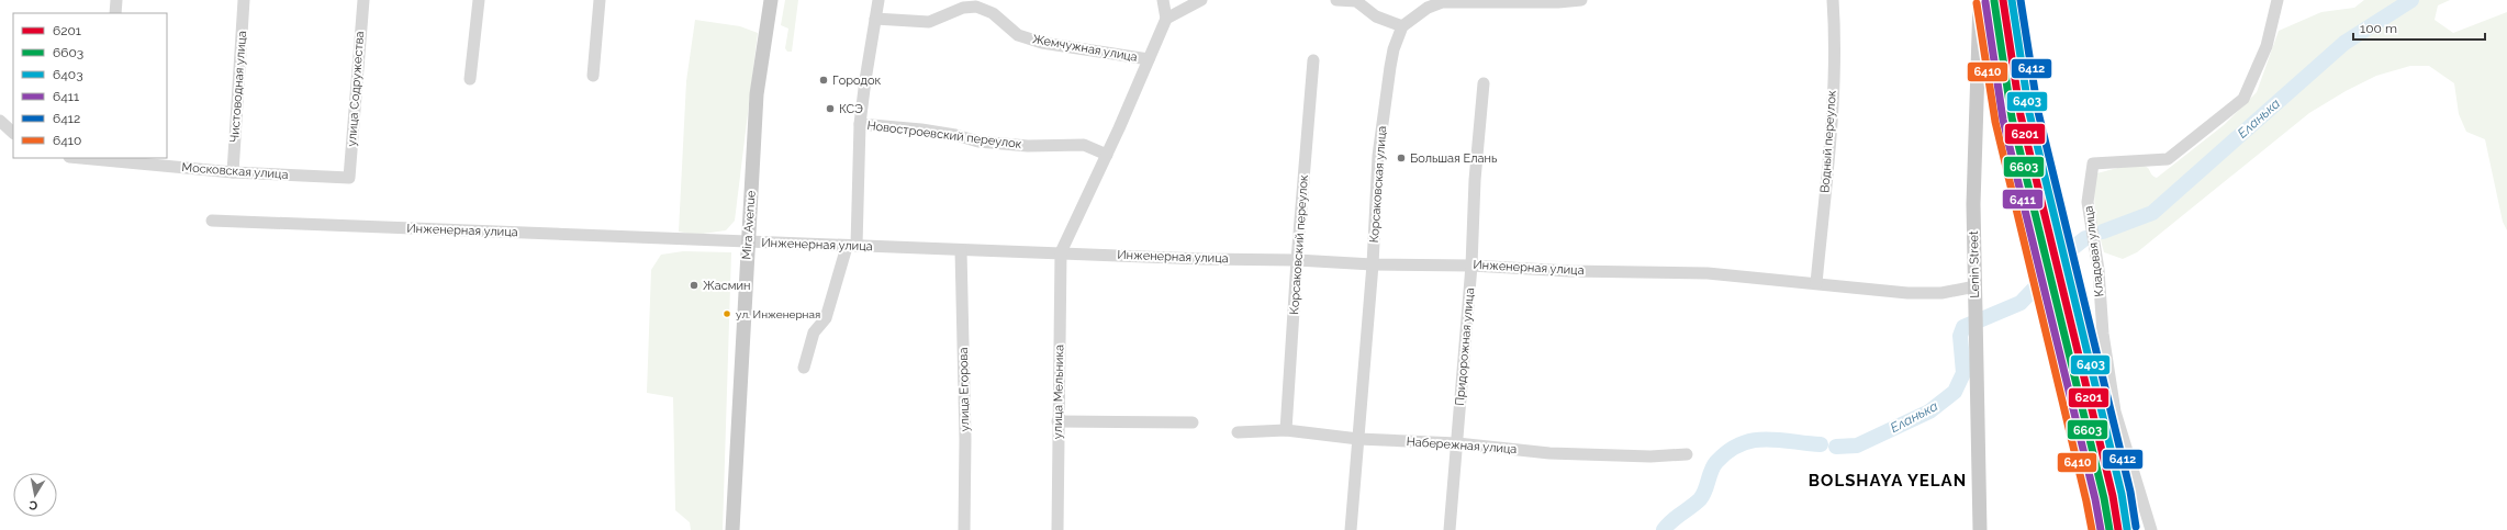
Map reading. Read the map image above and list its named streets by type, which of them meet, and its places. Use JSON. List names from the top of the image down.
{
  "streets": {
    "main road": ["Mira Avenue", "Lenin Street"],
    "street": [
      "Жемчужная улица",
      "Чистоводная улица",
      "улица Содружества",
      "Новостроевский переулок",
      "Водный переулок",
      "Московская улица",
      "Корсаковская улица",
      "Инженерная улица",
      "Корсаковский переулок",
      "Кладовая улица",
      "Придорожная улица",
      "улица Егорова",
      "улица Мельника",
      "Набережная улица"
    ]
  },
  "crossings": [
    ["Чистоводная улица", "Московская улица"],
    ["улица Содружества", "Московская улица"],
    ["Водный переулок", "Инженерная улица"],
    ["Корсаковская улица", "Инженерная улица"],
    ["Корсаковская улица", "Набережная улица"],
    ["Mira Avenue", "Инженерная улица"],
    ["Инженерная улица", "Корсаковский переулок"],
    ["Инженерная улица", "Lenin Street"],
    ["Инженерная улица", "Придорожная улица"],
    ["Инженерная улица", "улица Егорова"],
    ["Инженерная улица", "улица Мельника"],
    ["Корсаковский переулок", "Набережная улица"],
    ["Придорожная улица", "Набережная улица"]
  ],
  "districts": ["BOLSHAYA YELAN"],
  "water": ["Еланька"],
  "places": [
    "Городок",
    "КСЭ",
    "Большая Елань",
    "Жасмин",
    "ул. Инженерная"
  ],
  "lines": [
    "transit line 6201",
    "transit line 6403",
    "transit line 6412",
    "transit line 6603",
    "transit line 6411",
    "transit line 6410"
  ],
  "legend": [
    "6201",
    "6603",
    "6403",
    "6411",
    "6412",
    "6410"
  ],
  "scale_bar": "100 m",
  "north": "bottom"
}
